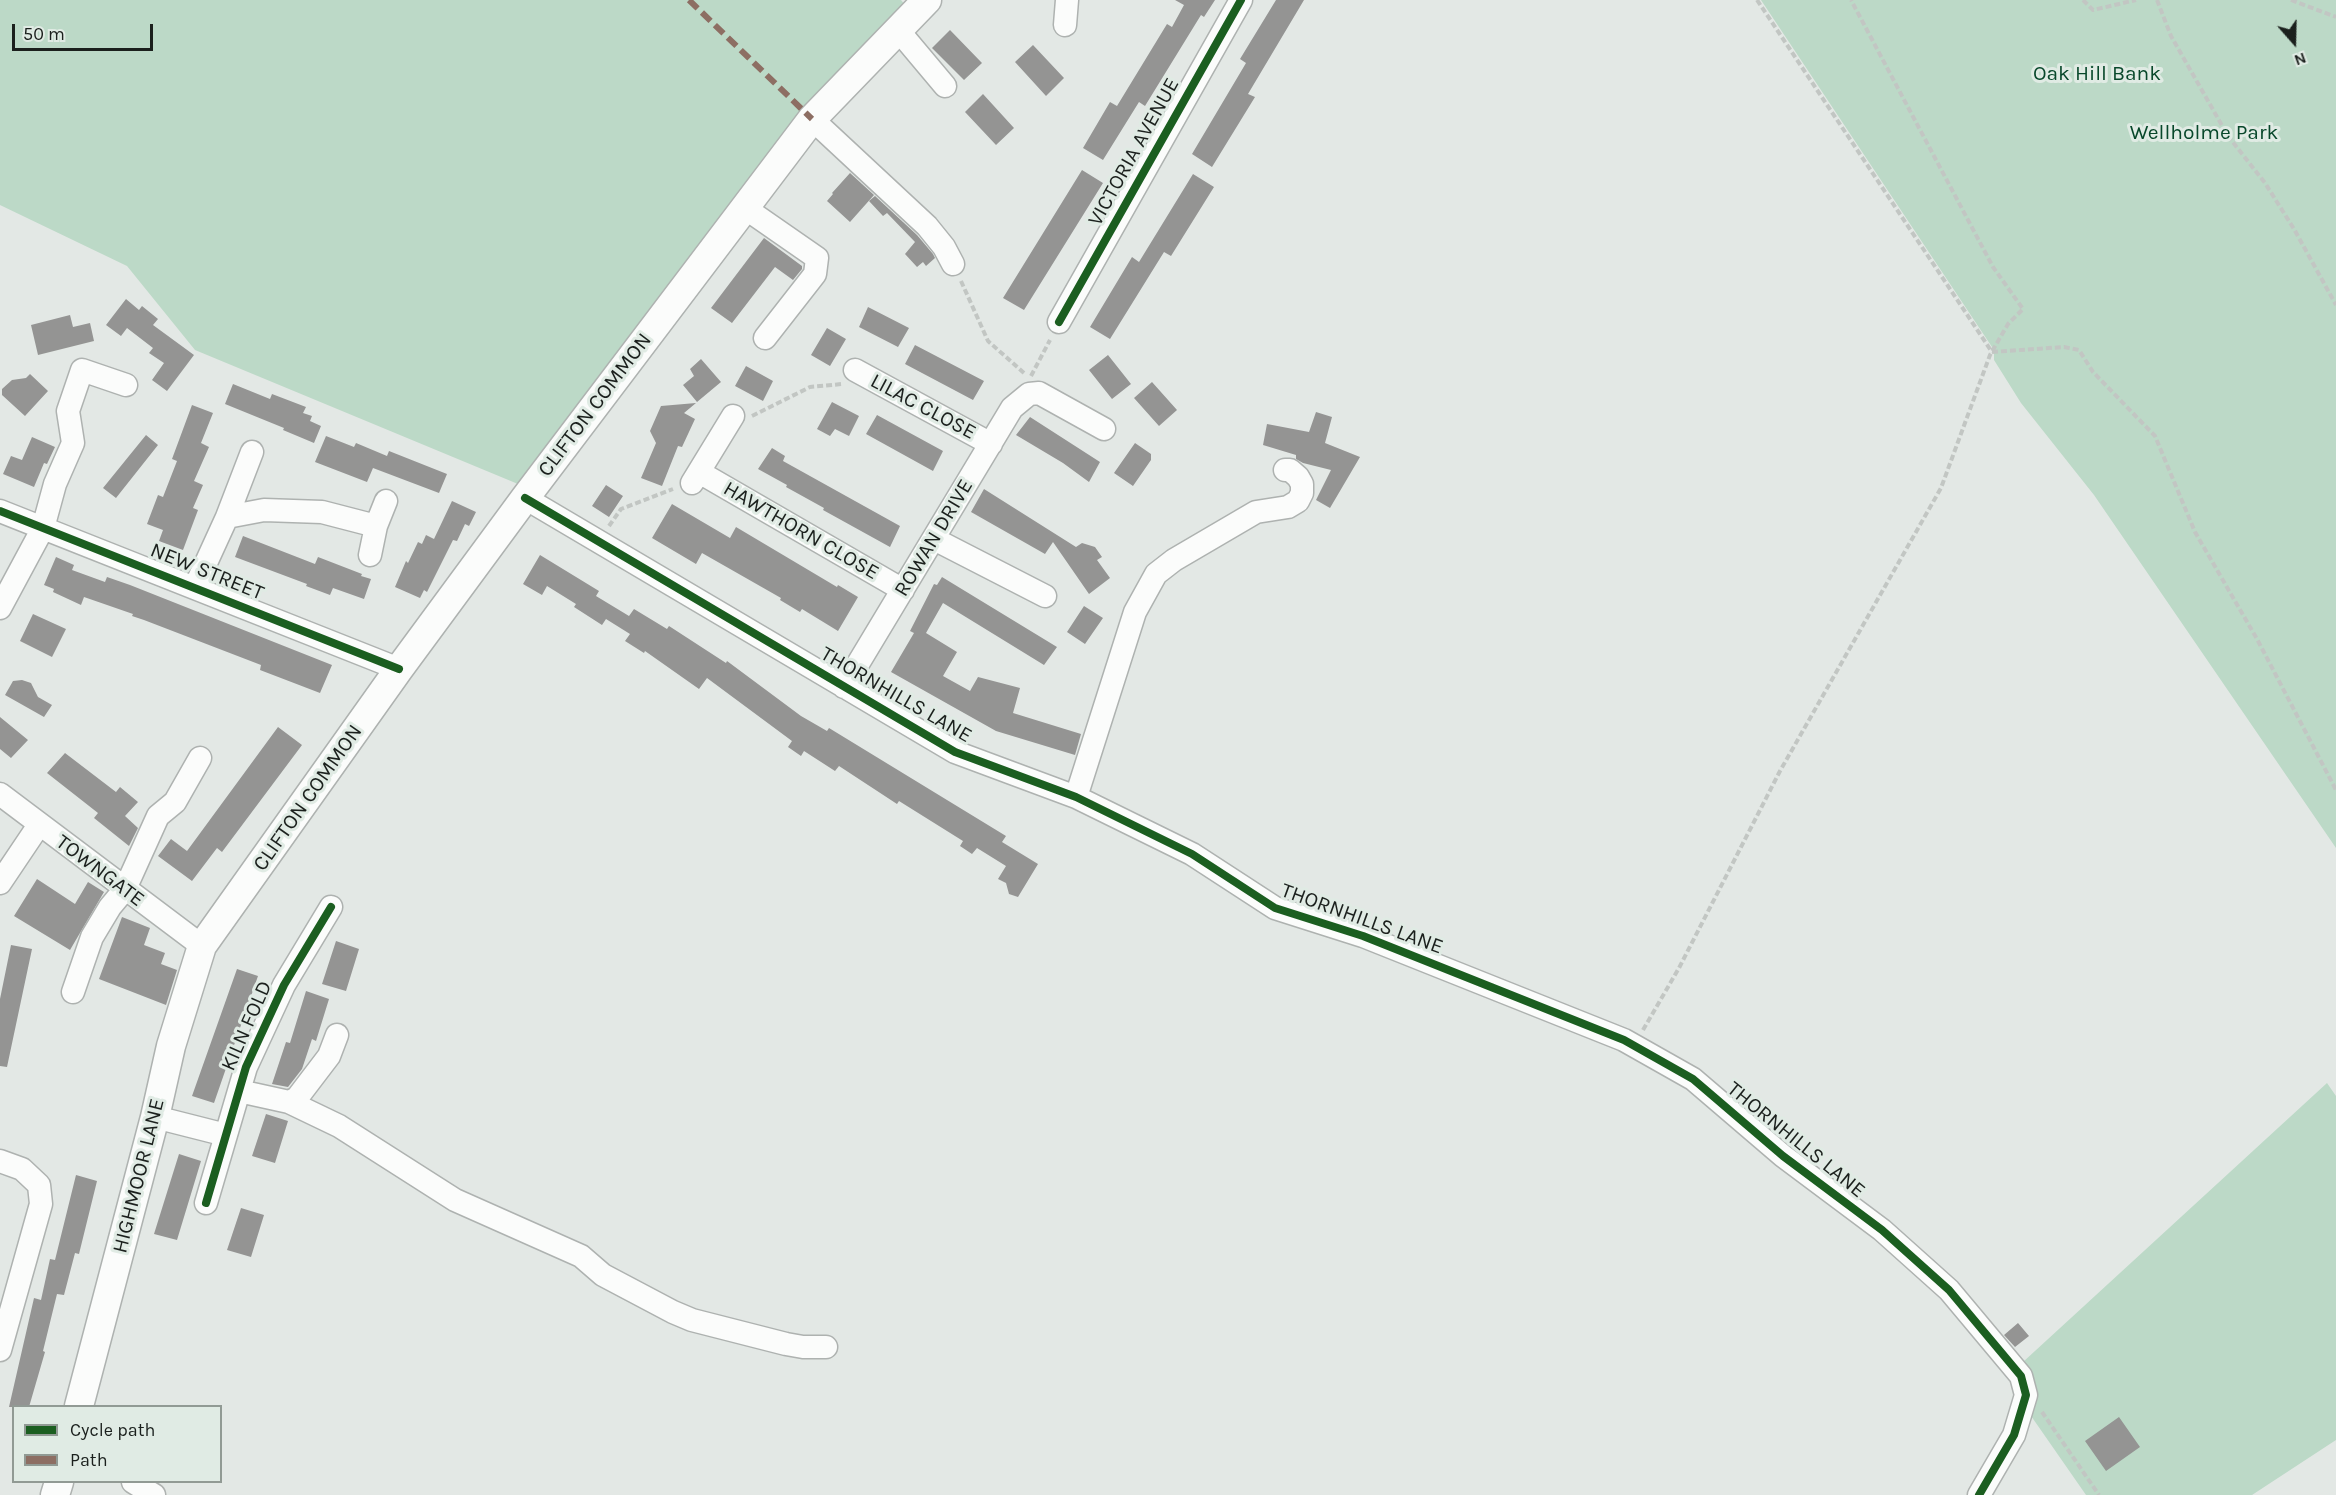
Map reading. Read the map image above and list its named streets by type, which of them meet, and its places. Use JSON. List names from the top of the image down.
{
  "streets": {
    "main road": ["CLIFTON COMMON", "HIGHMOOR LANE"],
    "street": [
      "VICTORIA AVENUE",
      "LILAC CLOSE",
      "HAWTHORN CLOSE",
      "ROWAN DRIVE",
      "NEW STREET",
      "THORNHILLS LANE",
      "TOWNGATE",
      "KILN FOLD"
    ]
  },
  "crossings": [
    ["CLIFTON COMMON", "NEW STREET"],
    ["CLIFTON COMMON", "THORNHILLS LANE"],
    ["CLIFTON COMMON", "TOWNGATE"],
    ["CLIFTON COMMON", "HIGHMOOR LANE"],
    ["LILAC CLOSE", "ROWAN DRIVE"],
    ["HAWTHORN CLOSE", "ROWAN DRIVE"],
    ["ROWAN DRIVE", "THORNHILLS LANE"],
    ["TOWNGATE", "HIGHMOOR LANE"]
  ],
  "parks": ["Oak Hill Bank", "Wellholme Park"],
  "legend": ["Cycle path", "Path"],
  "scale_bar": "50 m",
  "north": "bottom"
}
